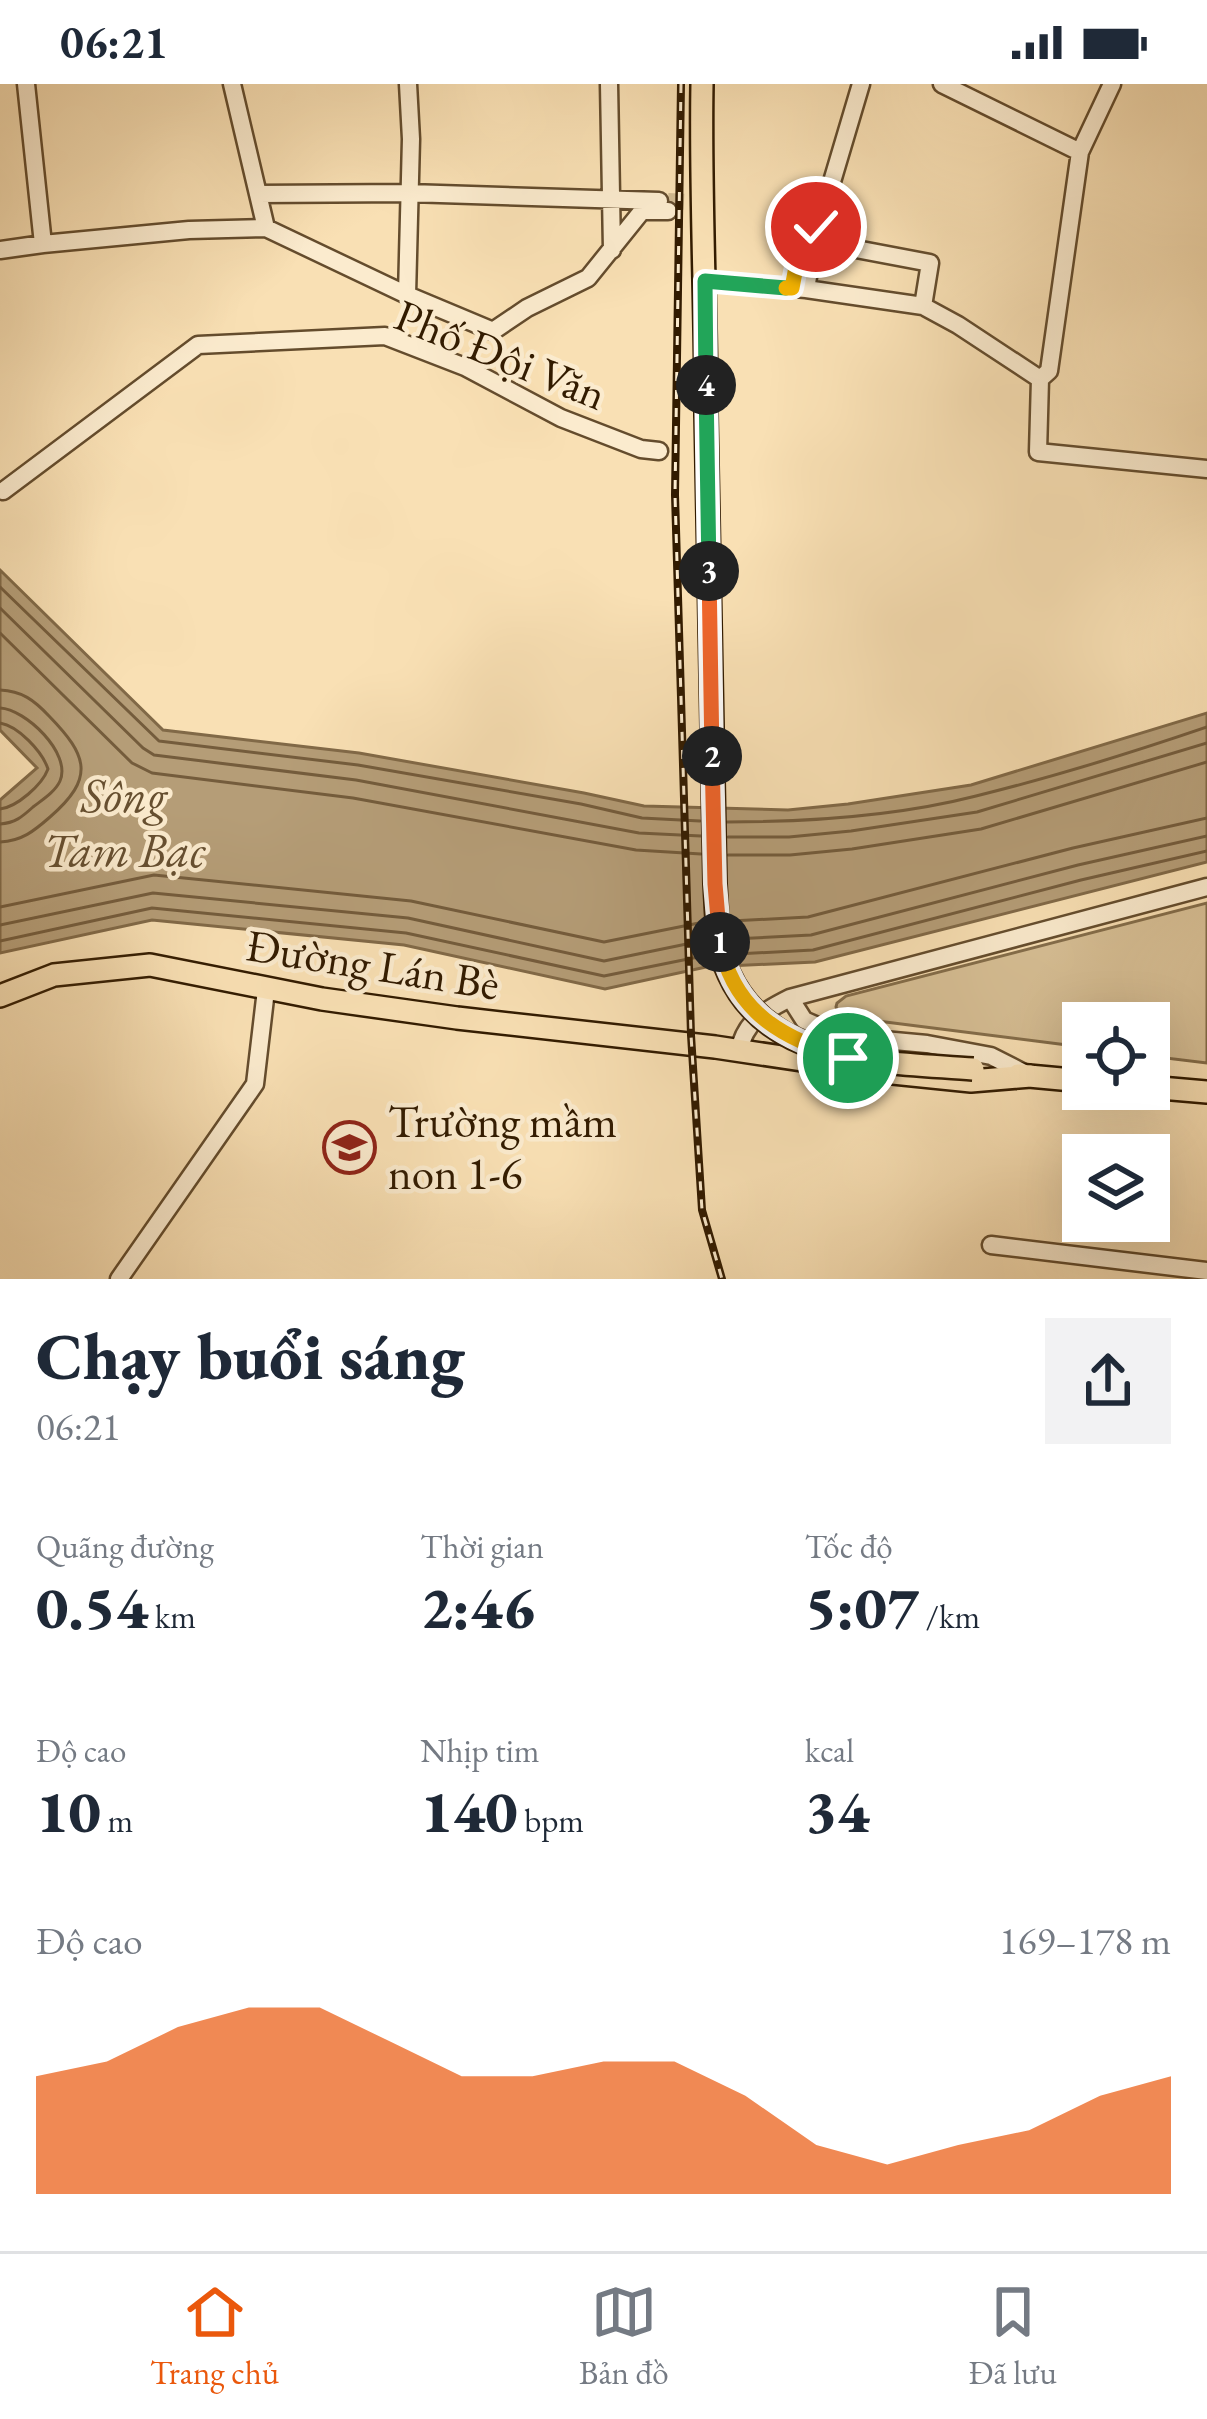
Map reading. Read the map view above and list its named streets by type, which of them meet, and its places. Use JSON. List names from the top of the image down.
{
  "streets": {
    "main road": ["Đường Lán Bè"],
    "street": ["Phố Đội Văn"]
  },
  "water": ["Sông Tam Bạc"],
  "places": {
    "school or university": ["Trường mầm non 1-6"]
  },
  "page": {
    "status": "06:21",
    "pins": [
      "4",
      "3",
      "2",
      "1"
    ],
    "heading": ["Chạy buổi sáng", "06:21"],
    "stats": [
      ["Quãng đường", "0.54 km"],
      ["Thời gian", "2:46"],
      ["Tốc độ", "5:07 /km"],
      ["Độ cao", "10 m"],
      ["Nhịp tim", "140 bpm"],
      ["kcal", "34"]
    ],
    "chart": ["Độ cao", "169–178 m"],
    "tabs": ["Trang chủ", "Bản đồ", "Đã lưu"]
  }
}
